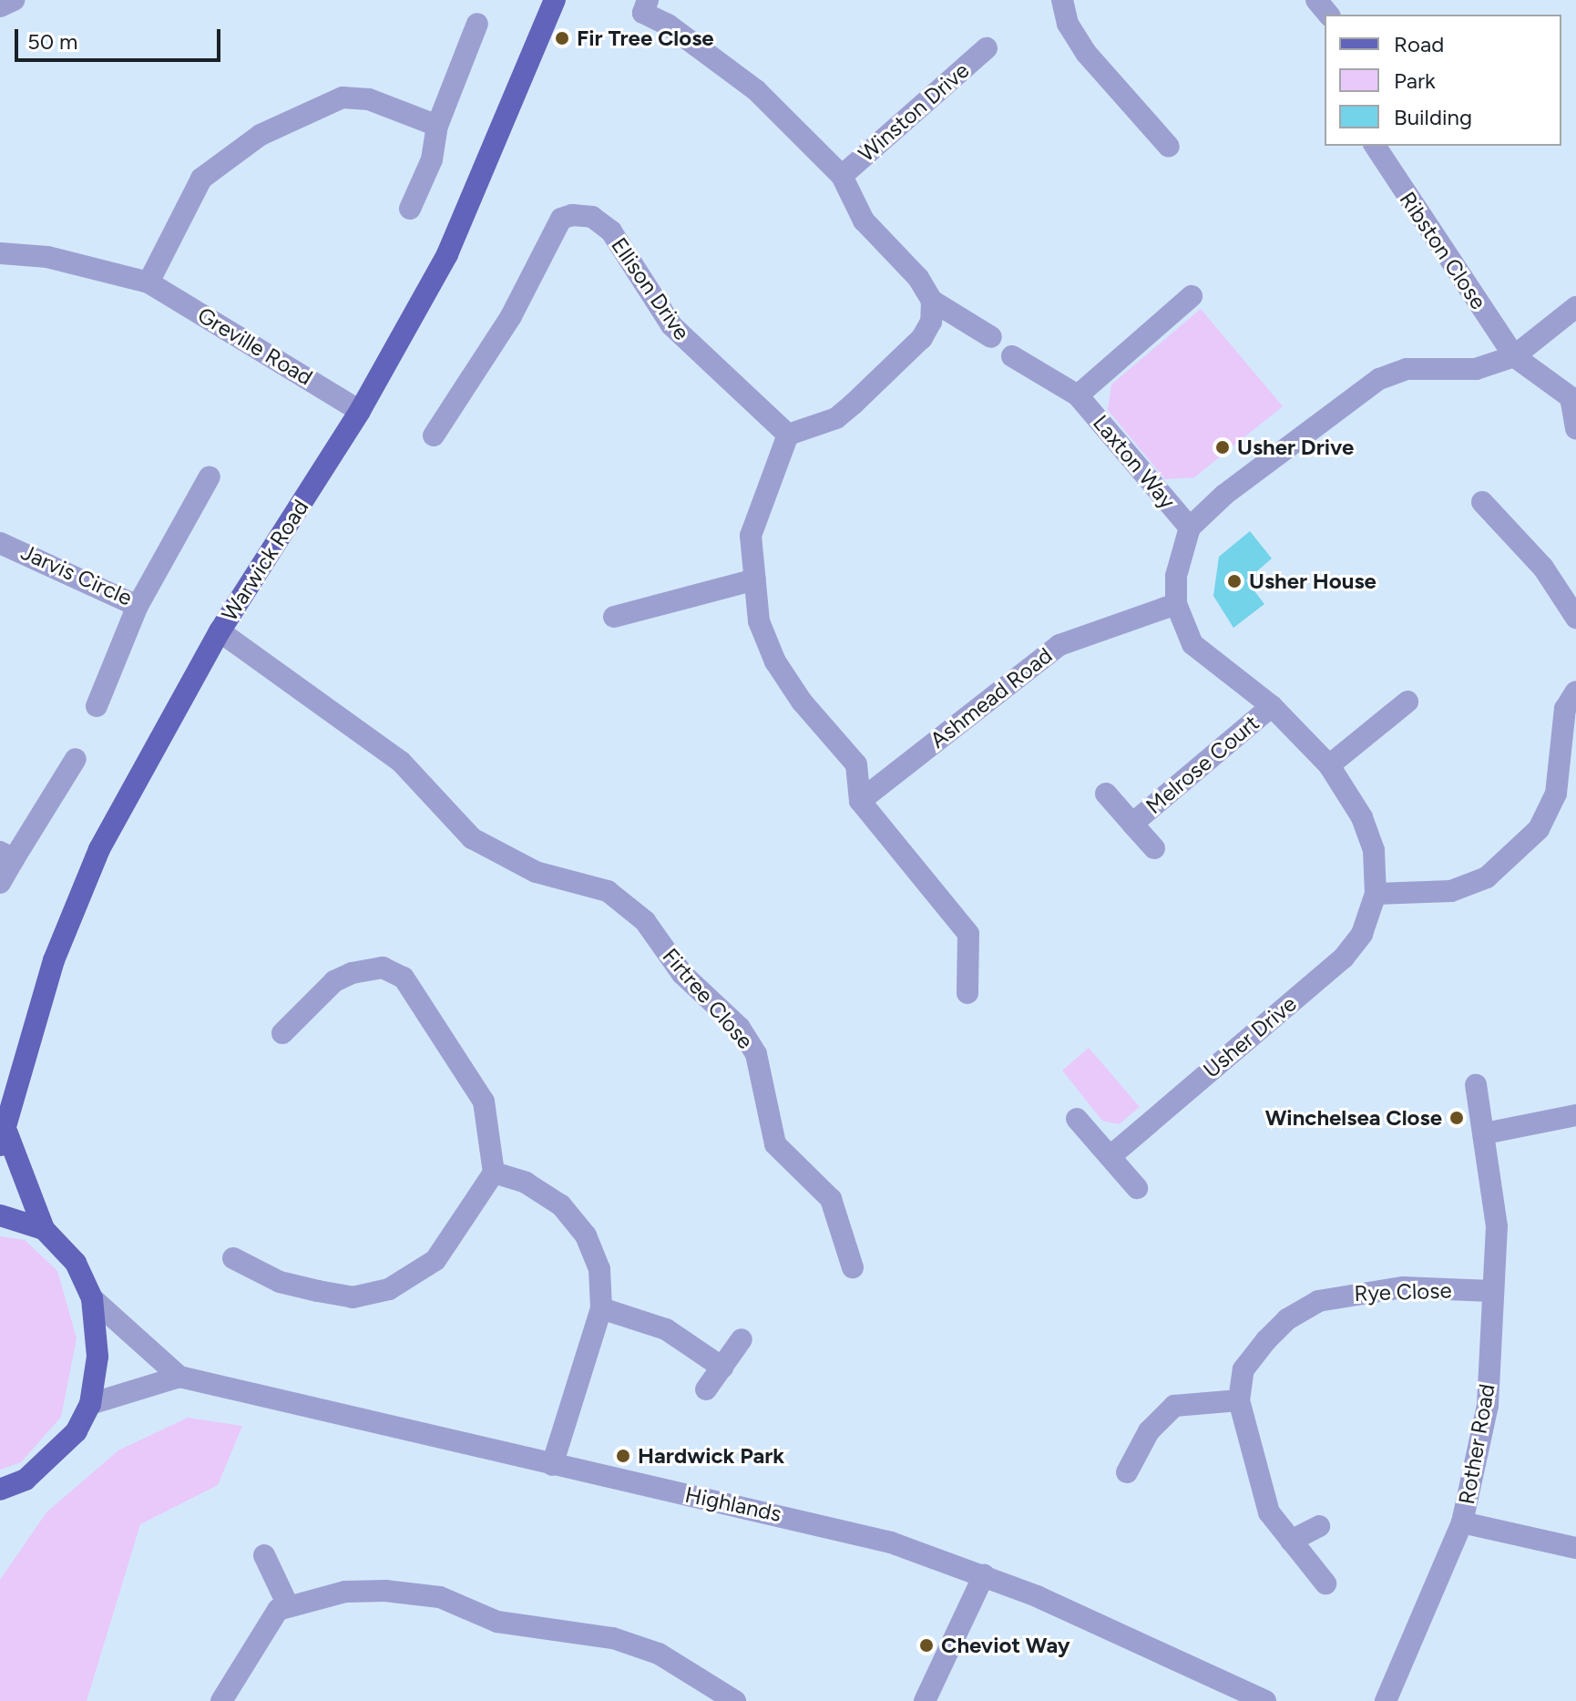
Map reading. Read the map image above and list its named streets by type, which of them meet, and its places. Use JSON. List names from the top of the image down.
{
  "streets": {
    "main road": ["Warwick Road"],
    "street": [
      "Winston Drive",
      "Ribston Close",
      "Ellison Drive",
      "Greville Road",
      "Laxton Way",
      "Jarvis Circle",
      "Ashmead Road",
      "Melrose Court",
      "Firtree Close",
      "Usher Drive",
      "Rye Close",
      "Rother Road",
      "Highlands"
    ]
  },
  "crossings": [
    ["Greville Road", "Warwick Road"],
    ["Laxton Way", "Usher Drive"],
    ["Warwick Road", "Firtree Close"],
    ["Ashmead Road", "Usher Drive"],
    ["Melrose Court", "Usher Drive"],
    ["Rye Close", "Rother Road"]
  ],
  "places": [
    "Fir Tree Close",
    "Usher Drive",
    "Usher House",
    "Winchelsea Close",
    "Hardwick Park",
    "Cheviot Way"
  ],
  "legend": ["Road", "Park", "Building"],
  "scale_bar": "50 m"
}
